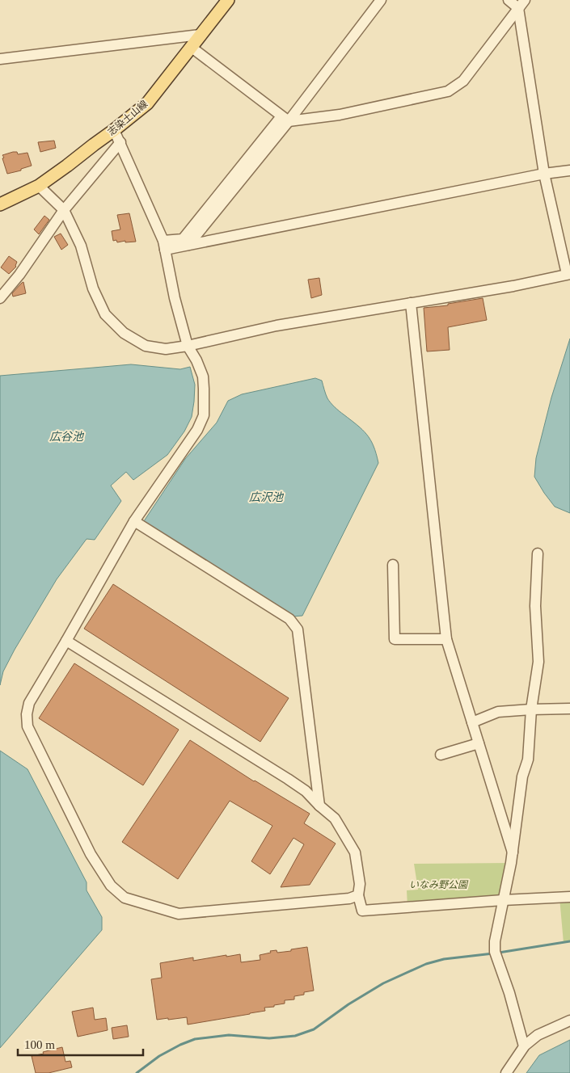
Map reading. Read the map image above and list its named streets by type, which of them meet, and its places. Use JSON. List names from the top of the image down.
{
  "streets": {
    "main road": ["志染土山線"]
  },
  "water": ["広谷池", "広沢池"],
  "parks": ["いなみ野公園"],
  "scale_bar": "100 m"
}
